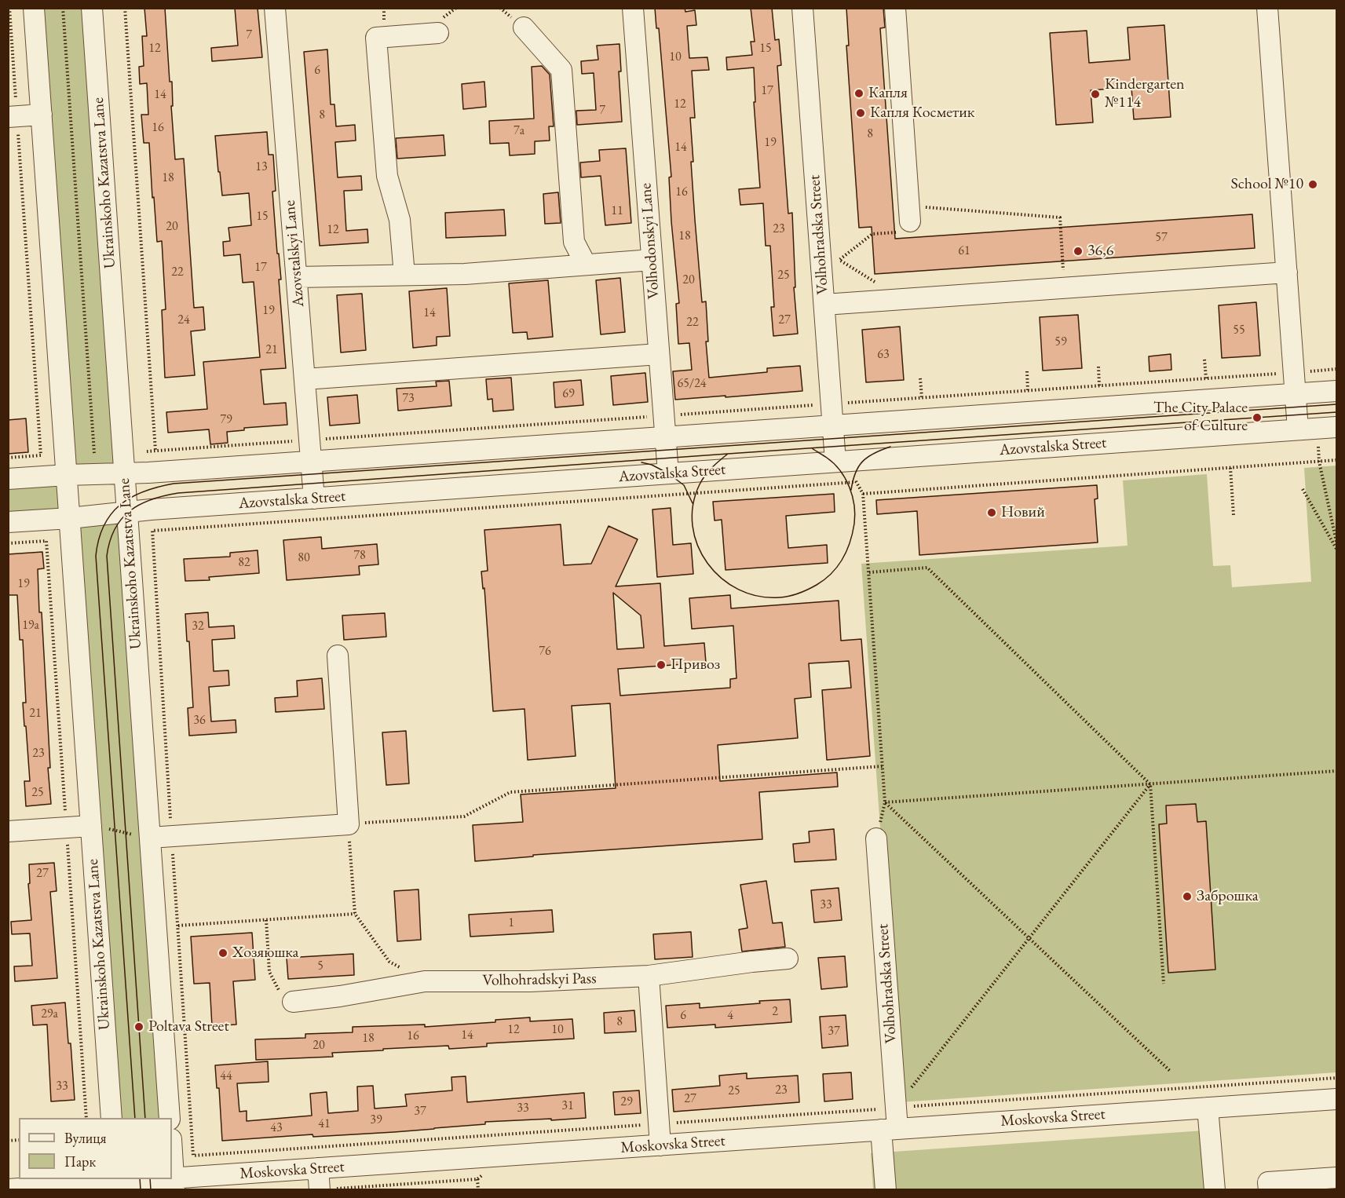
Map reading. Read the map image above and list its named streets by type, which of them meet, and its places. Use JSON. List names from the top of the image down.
{
  "streets": {
    "street": [
      "Ukrainskoho Kazatstva Lane",
      "Volhohradska Street",
      "Volhodonskyi Lane",
      "Azovstalskyi Lane",
      "Azovstalska Street",
      "Volhohradskyi Pass",
      "Moskovska Street"
    ]
  },
  "crossings": [
    ["Ukrainskoho Kazatstva Lane", "Azovstalska Street"],
    ["Volhohradska Street", "Azovstalska Street"],
    ["Volhohradska Street", "Moskovska Street"],
    ["Volhodonskyi Lane", "Azovstalska Street"],
    ["Azovstalskyi Lane", "Azovstalska Street"]
  ],
  "places": [
    "Капля",
    "Kindergarten №114",
    "Капля Косметик",
    "School №10",
    "36,6",
    "The City Palace of Culture",
    "Новий",
    "Привоз",
    "Заброшка",
    "Хозяюшка",
    "Poltava Street"
  ],
  "house_numbers": [
    "7",
    "12",
    "15",
    "10",
    "6",
    "17",
    "14",
    "12",
    "7",
    "8",
    "16",
    "7а",
    "8",
    "19",
    "14",
    "13",
    "18",
    "16",
    "11",
    "15",
    "20",
    "23",
    "12",
    "18",
    "57",
    "61",
    "17",
    "22",
    "25",
    "20",
    "19",
    "14",
    "24",
    "27",
    "22",
    "55",
    "59",
    "21",
    "63",
    "65/24",
    "69",
    "73",
    "79",
    "78",
    "80",
    "82",
    "19",
    "19а",
    "32",
    "76",
    "21",
    "36",
    "23",
    "25",
    "27",
    "33",
    "1",
    "5",
    "2",
    "29а",
    "6",
    "4",
    "8",
    "12",
    "10",
    "37",
    "14",
    "16",
    "18",
    "20",
    "44",
    "33",
    "23",
    "25",
    "27",
    "29",
    "31",
    "33",
    "37",
    "39",
    "41",
    "43"
  ],
  "legend": ["Вулиця", "Парк"]
}
